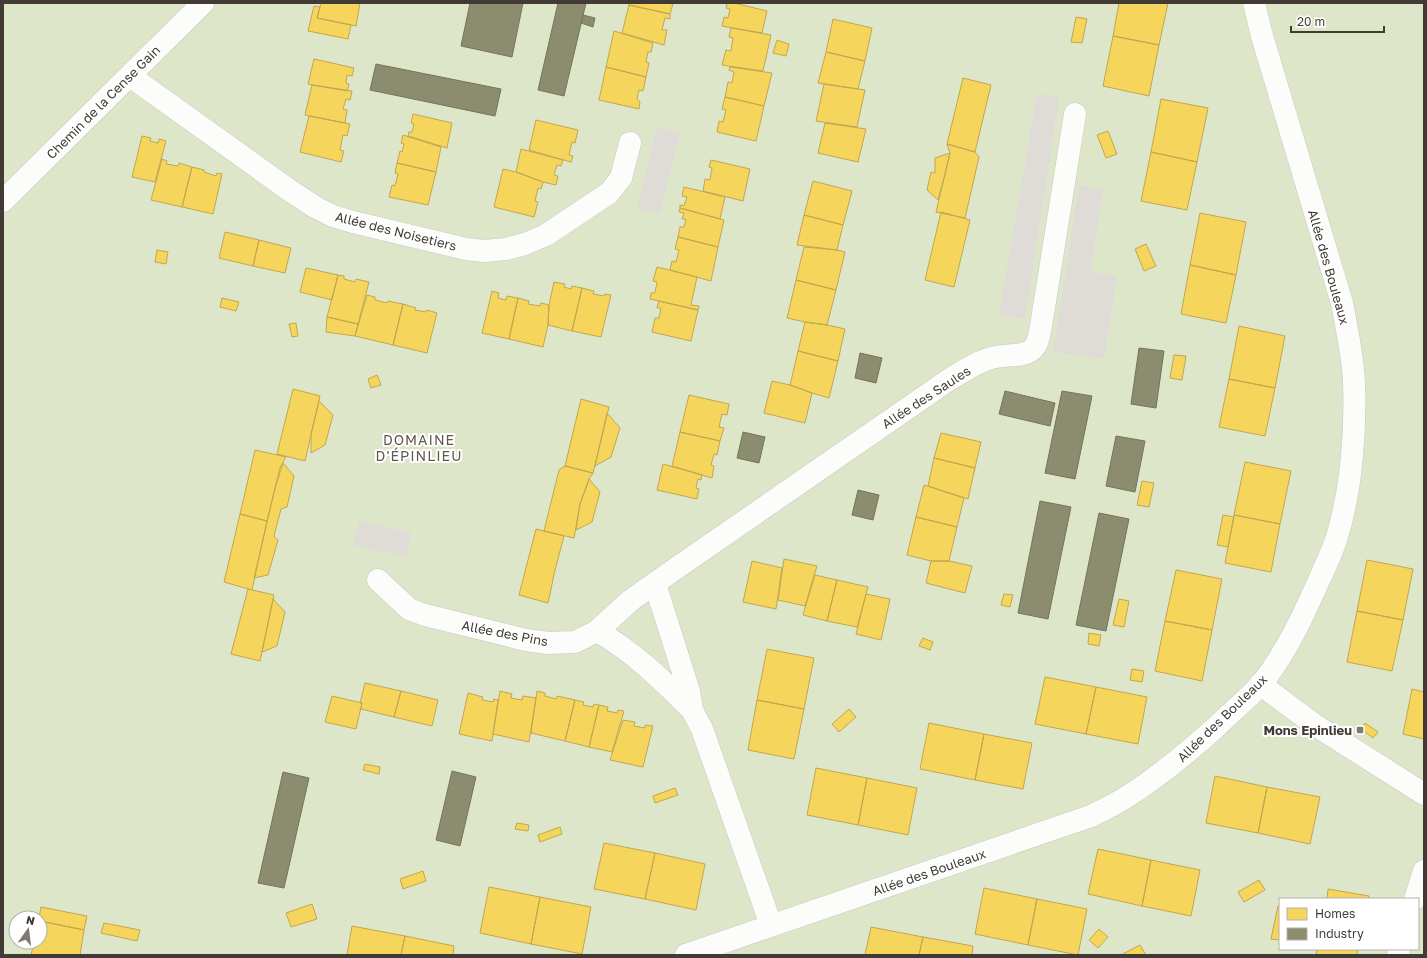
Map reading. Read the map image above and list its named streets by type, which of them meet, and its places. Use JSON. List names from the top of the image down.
{
  "streets": {
    "street": [
      "Chemin de la Cense Gain",
      "Allée des Noisetiers",
      "Allée des Bouleaux",
      "Allée des Saules",
      "Allée des Pins"
    ]
  },
  "crossings": [
    ["Chemin de la Cense Gain", "Allée des Noisetiers"],
    ["Allée des Saules", "Allée des Pins"]
  ],
  "districts": ["DOMAINE D'ÉPINLIEU"],
  "places": {
    "transit": ["Mons Epinlieu"]
  },
  "legend": ["Homes", "Industry"],
  "scale_bar": "20 m",
  "north": "top"
}
